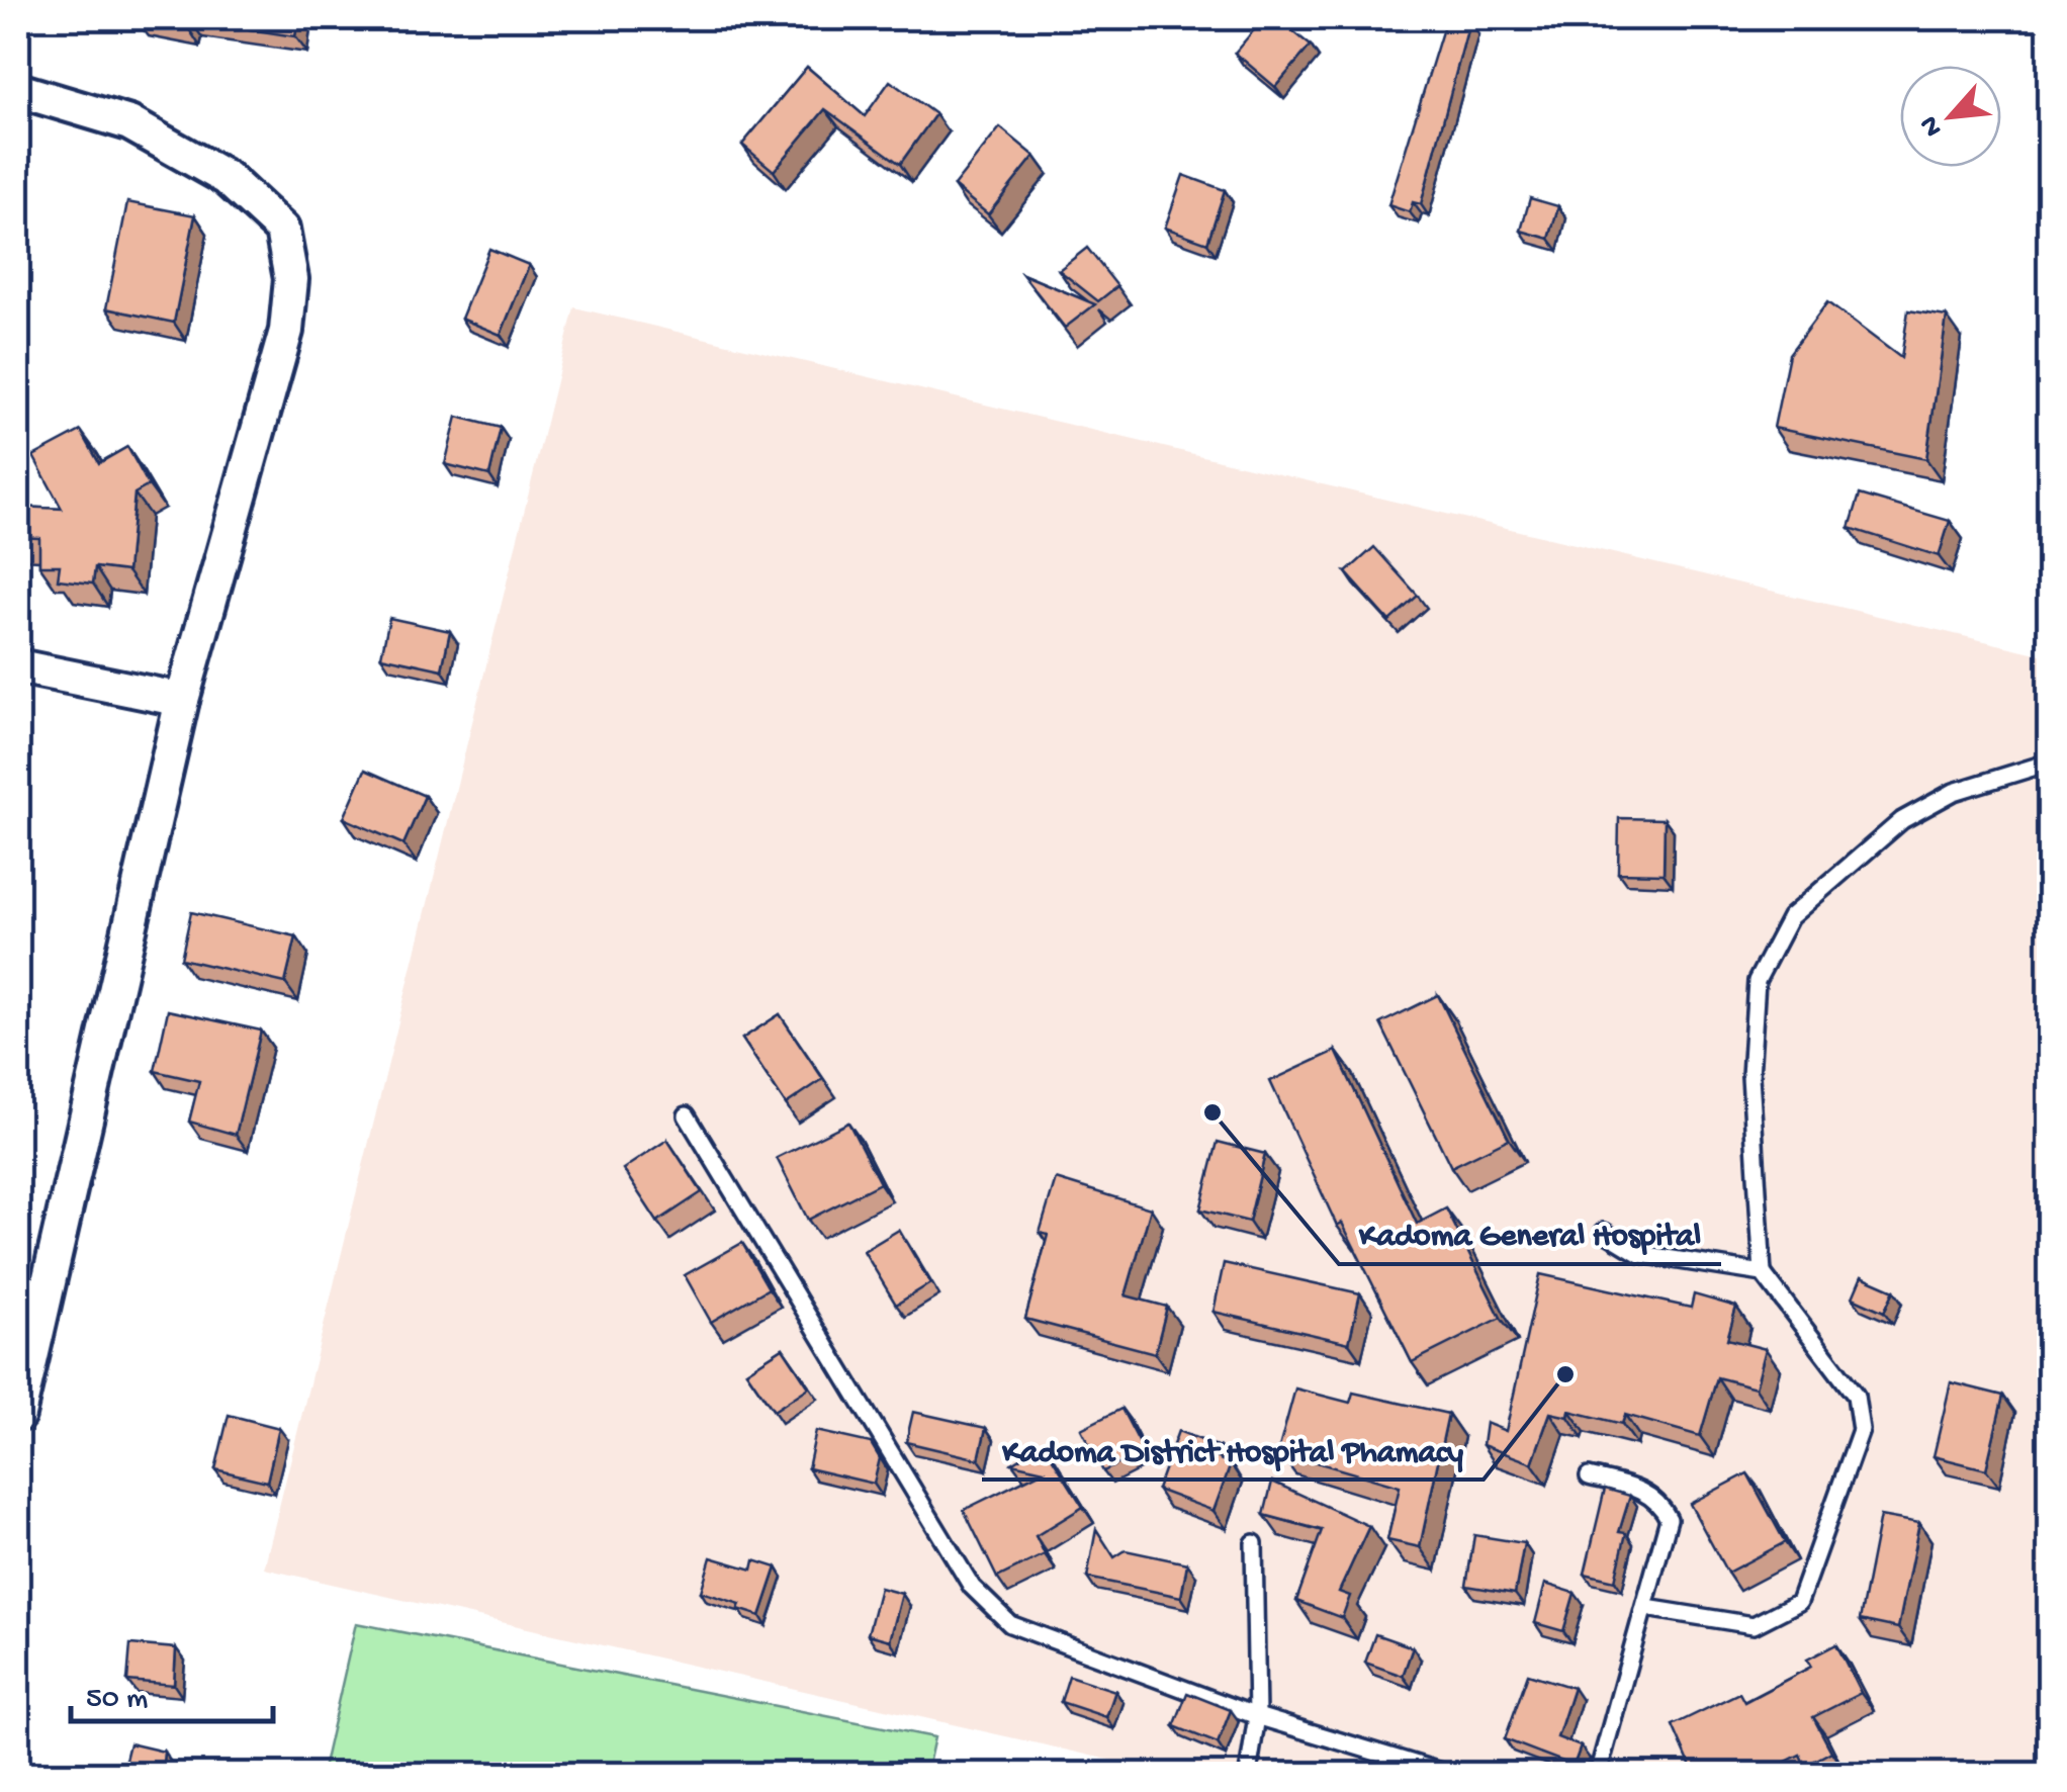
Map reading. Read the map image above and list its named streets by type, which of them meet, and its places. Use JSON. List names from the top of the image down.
{
  "places": ["Kadoma General Hospital", "Kadoma District Hospital Phamacy"],
  "scale_bar": "50 m",
  "north": "bottom left"
}
